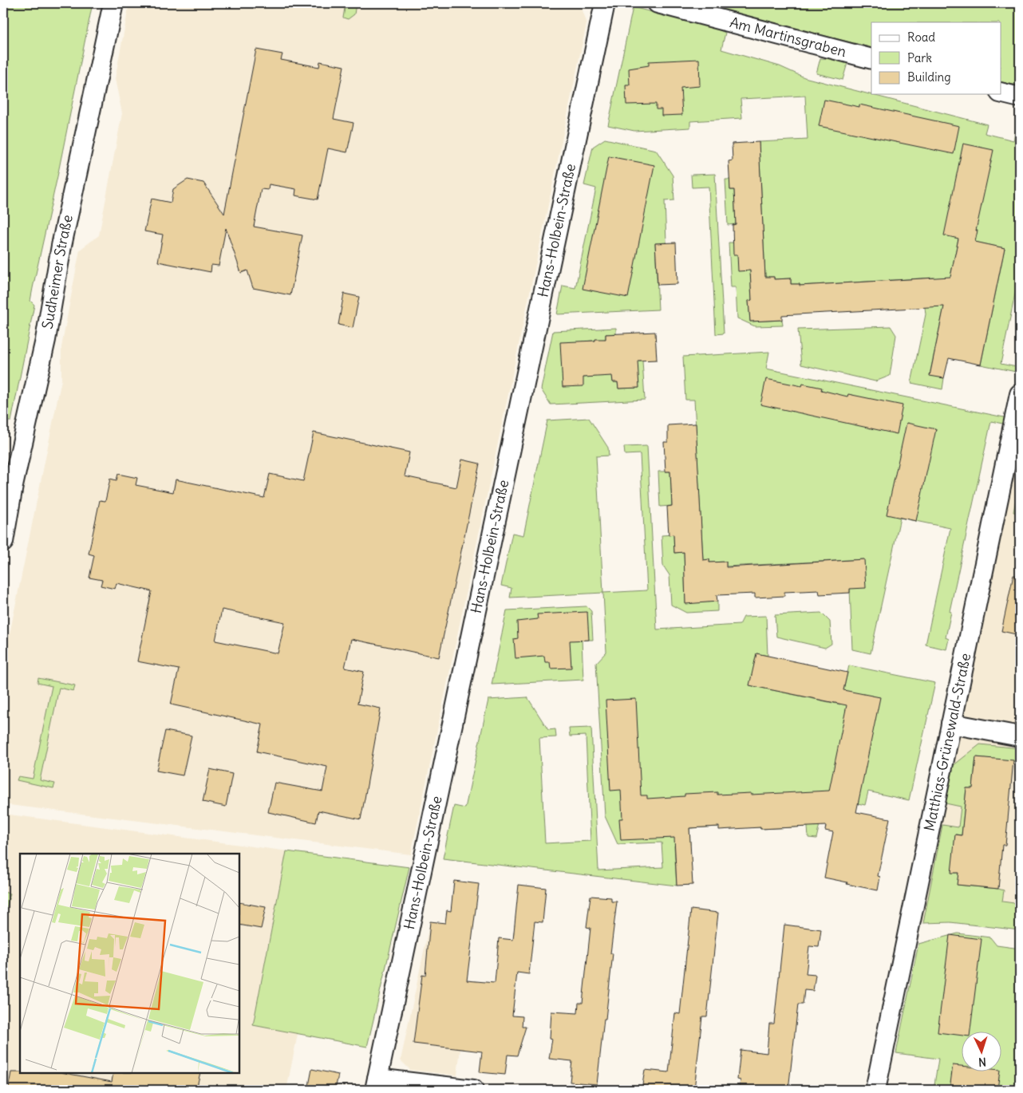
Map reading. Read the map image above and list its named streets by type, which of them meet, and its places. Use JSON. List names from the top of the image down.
{
  "streets": {
    "street": [
      "Am Martinsgraben",
      "Hans-Holbein-Straße",
      "Sudheimer Straße",
      "Matthias-Grünewald-Straße"
    ]
  },
  "legend": ["Road", "Park", "Building"],
  "north": "bottom"
}
